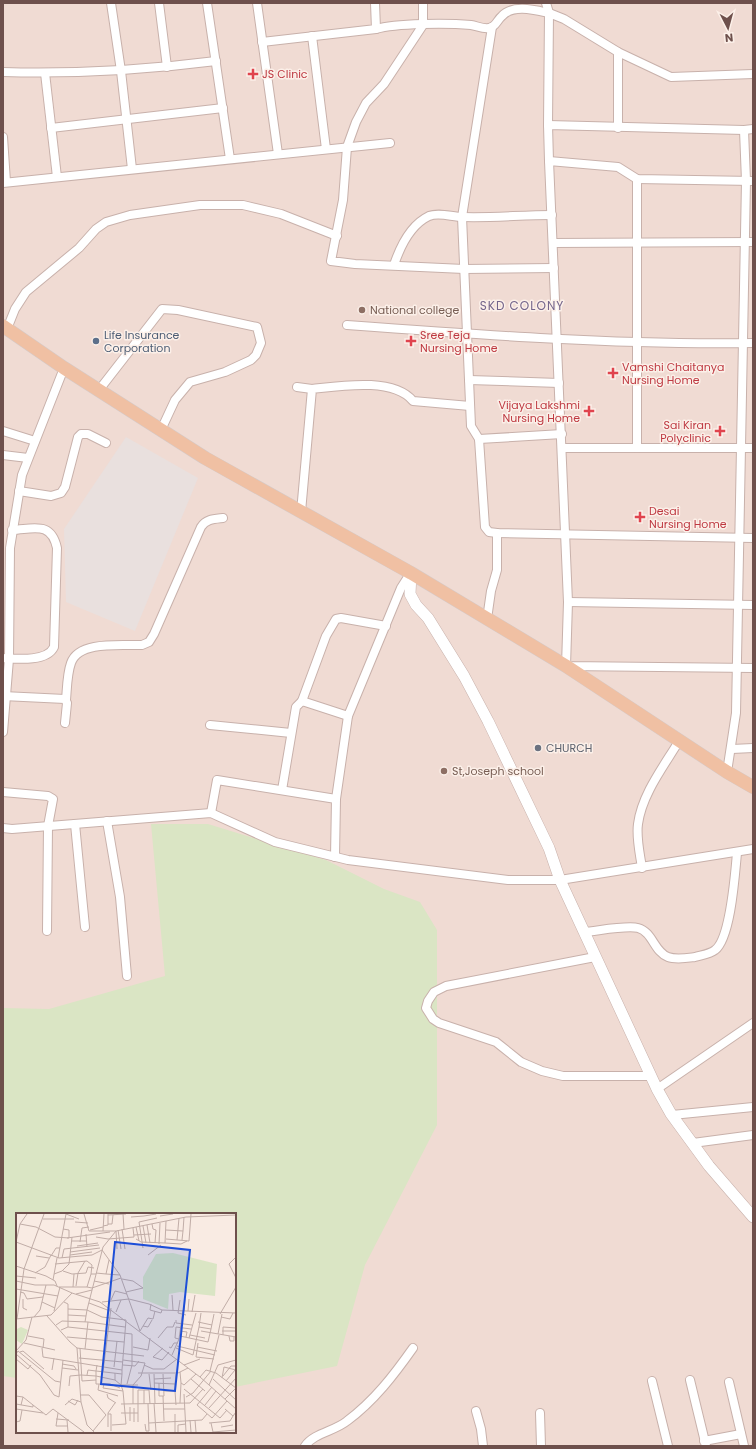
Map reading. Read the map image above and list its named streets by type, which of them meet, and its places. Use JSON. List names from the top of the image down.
{
  "districts": ["SKD COLONY"],
  "places": {
    "health": [
      "JS Clinic",
      "Sree Teja Nursing Home",
      "Vamshi Chaitanya Nursing Home",
      "Vijaya Lakshmi Nursing Home",
      "Sai Kiran Polyclinic",
      "Desai Nursing Home"
    ],
    "other": [
      "National college",
      "Life Insurance Corporation",
      "CHURCH",
      "St,Joseph school"
    ]
  },
  "north": "bottom"
}
